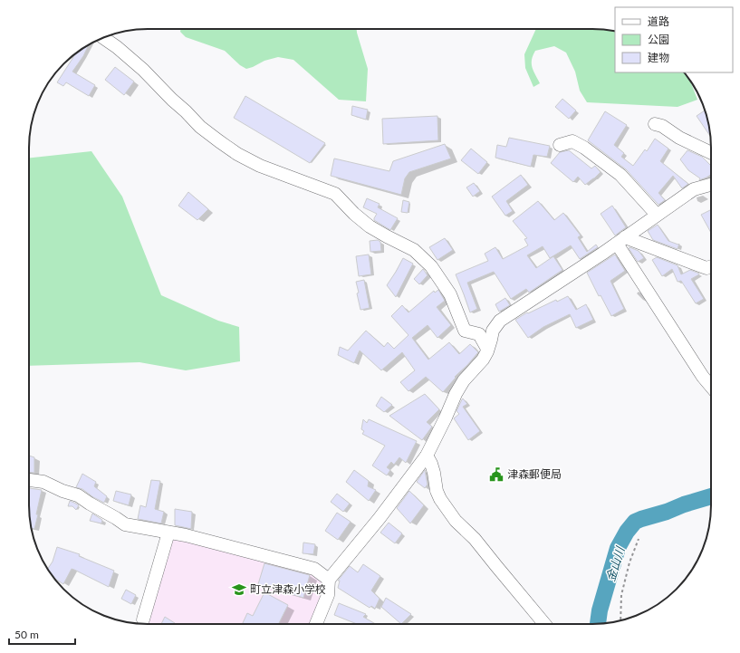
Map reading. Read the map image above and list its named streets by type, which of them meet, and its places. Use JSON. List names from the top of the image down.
{
  "water": ["金山川"],
  "places": {
    "public building": ["津森郵便局"],
    "school or university": ["町立津森小学校"]
  },
  "legend": ["道路", "公園", "建物"],
  "scale_bar": "50 m"
}
